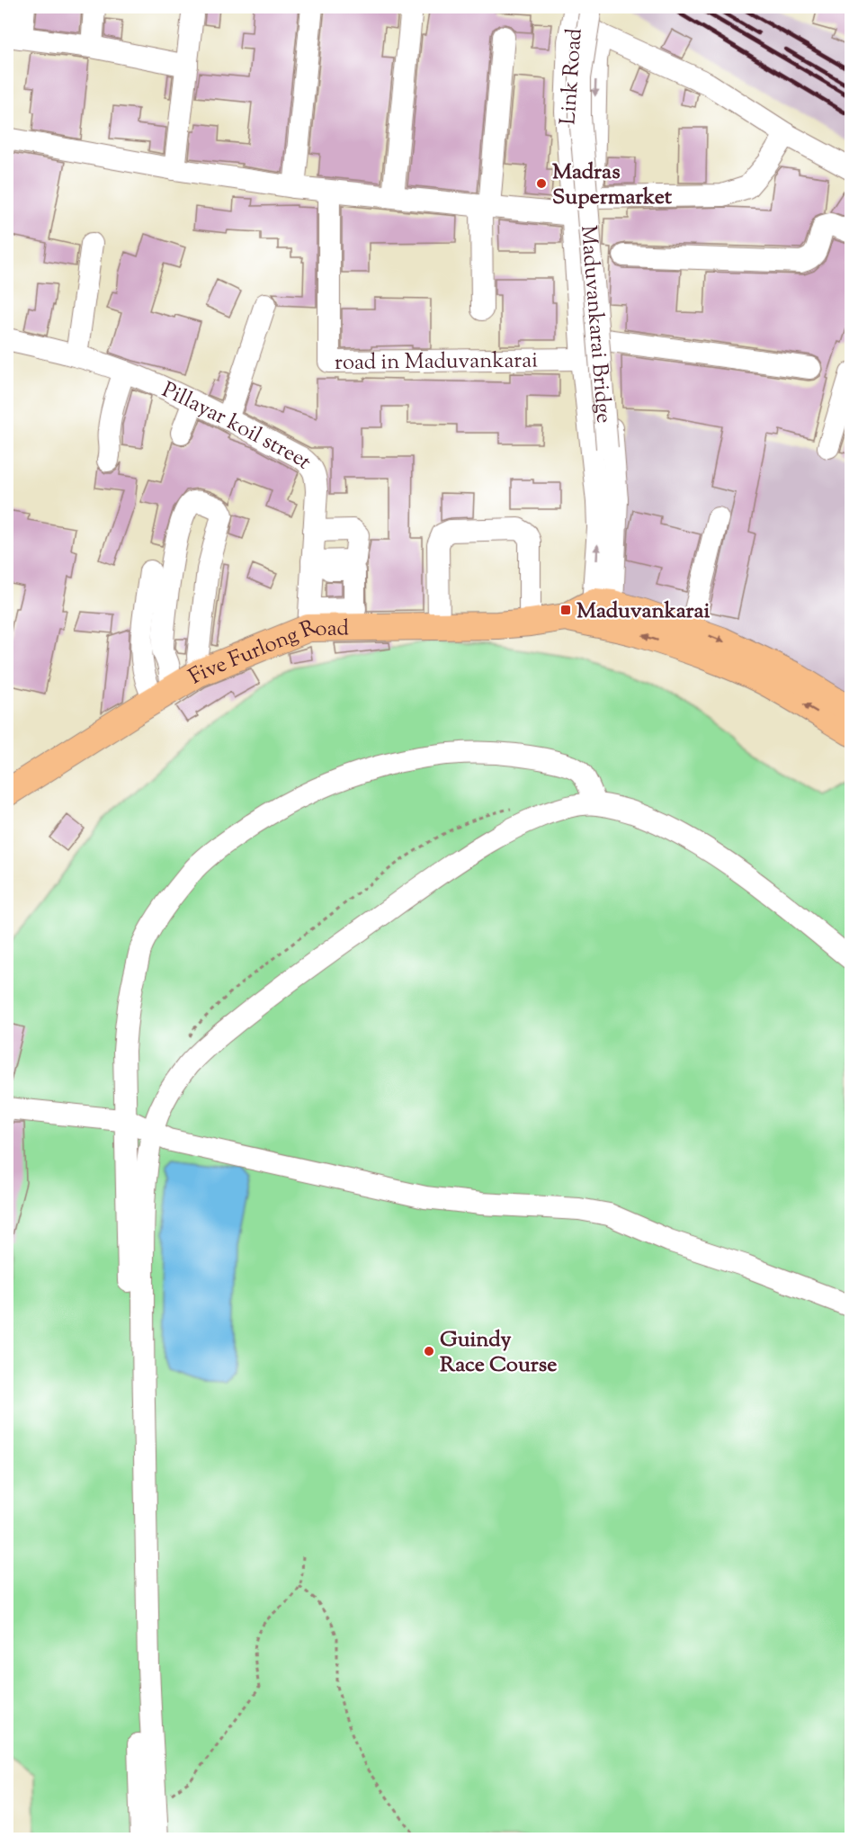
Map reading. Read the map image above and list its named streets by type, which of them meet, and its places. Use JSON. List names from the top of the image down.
{
  "streets": {
    "main road": ["Five Furlong Road"],
    "street": [
      "Link Road",
      "Maduvankarai Bridge",
      "road in Maduvankarai",
      "Pillayar koil street"
    ]
  },
  "crossings": [
    ["Link Road", "Maduvankarai Bridge"],
    ["Link Road", "road in Maduvankarai"],
    ["Pillayar koil street", "Five Furlong Road"]
  ],
  "places": {
    "other": ["Madras Supermarket", "Guindy Race Course"],
    "transit": ["Maduvankarai"]
  }
}
